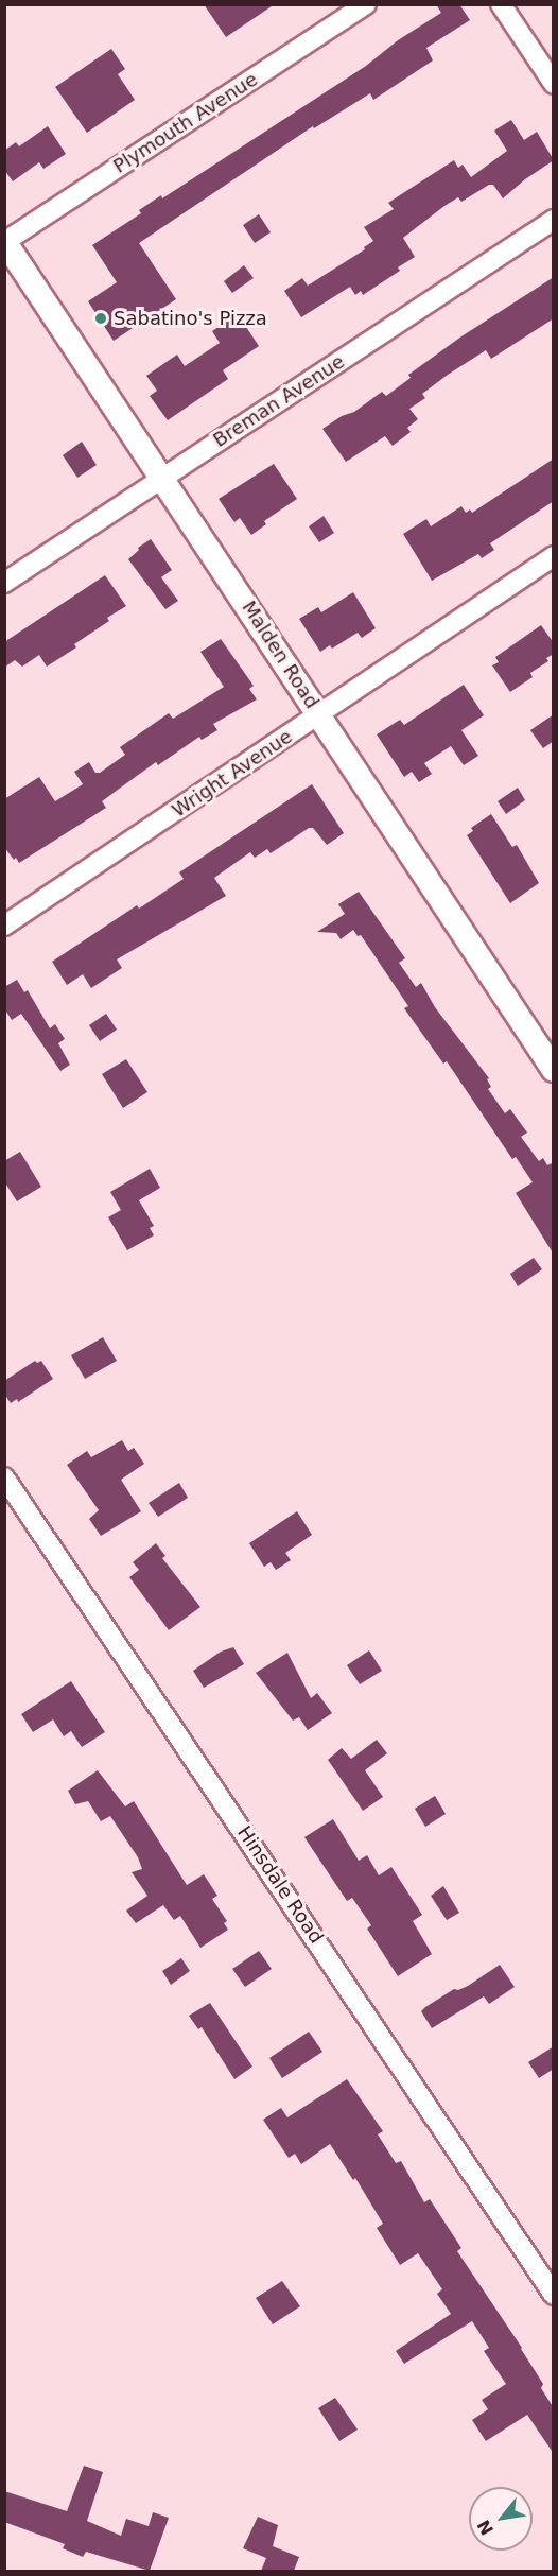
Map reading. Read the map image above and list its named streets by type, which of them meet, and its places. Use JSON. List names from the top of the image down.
{
  "streets": {
    "street": [
      "Plymouth Avenue",
      "Breman Avenue",
      "Malden Road",
      "Wright Avenue",
      "Hinsdale Road"
    ]
  },
  "crossings": [
    ["Plymouth Avenue", "Malden Road"],
    ["Breman Avenue", "Malden Road"],
    ["Malden Road", "Wright Avenue"]
  ],
  "places": ["Sabatino's Pizza"],
  "north": "bottom left"
}
